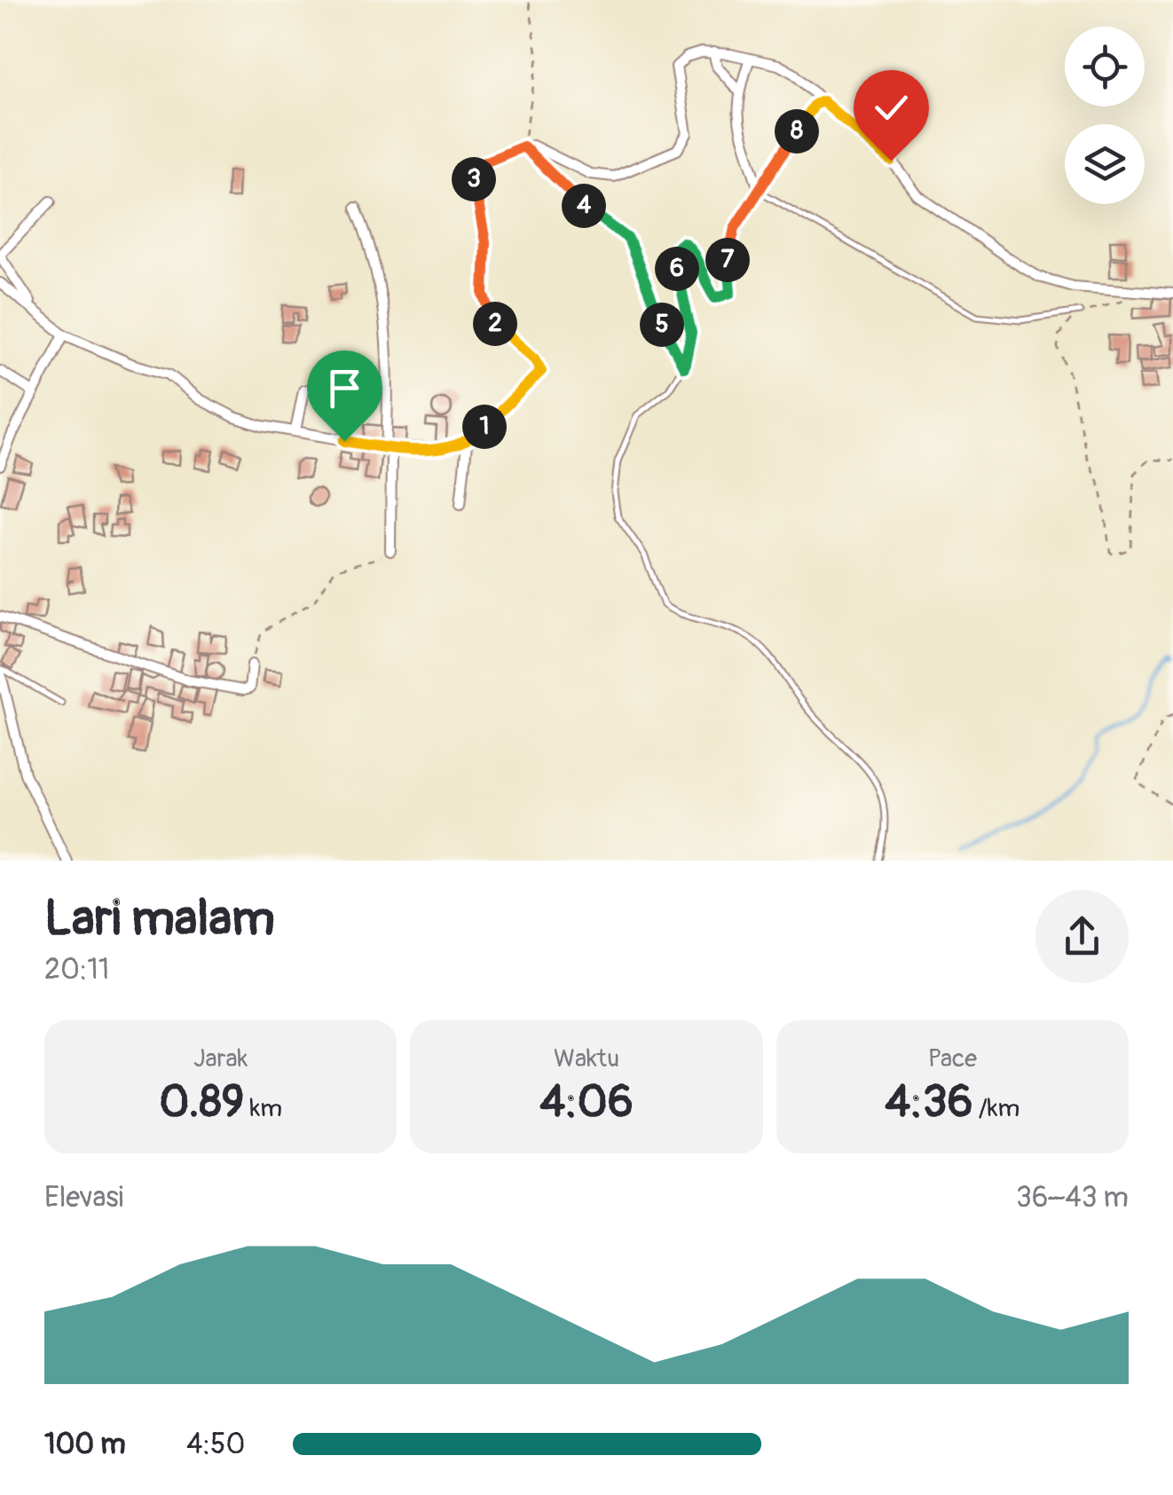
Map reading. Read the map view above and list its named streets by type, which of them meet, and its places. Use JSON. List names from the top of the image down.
{
  "page": {
    "pins": [
      "8",
      "3",
      "4",
      "7",
      "6",
      "2",
      "5",
      "1"
    ],
    "heading": ["Lari malam", "20:11"],
    "stats": [
      ["Jarak", "0.89 km"],
      ["Waktu", "4:06"],
      ["Pace", "4:36 /km"]
    ],
    "chart": ["Elevasi", "36–43 m"],
    "list": [
      {
        "name": "100 m",
        "note": "4:50"
      }
    ]
  }
}
